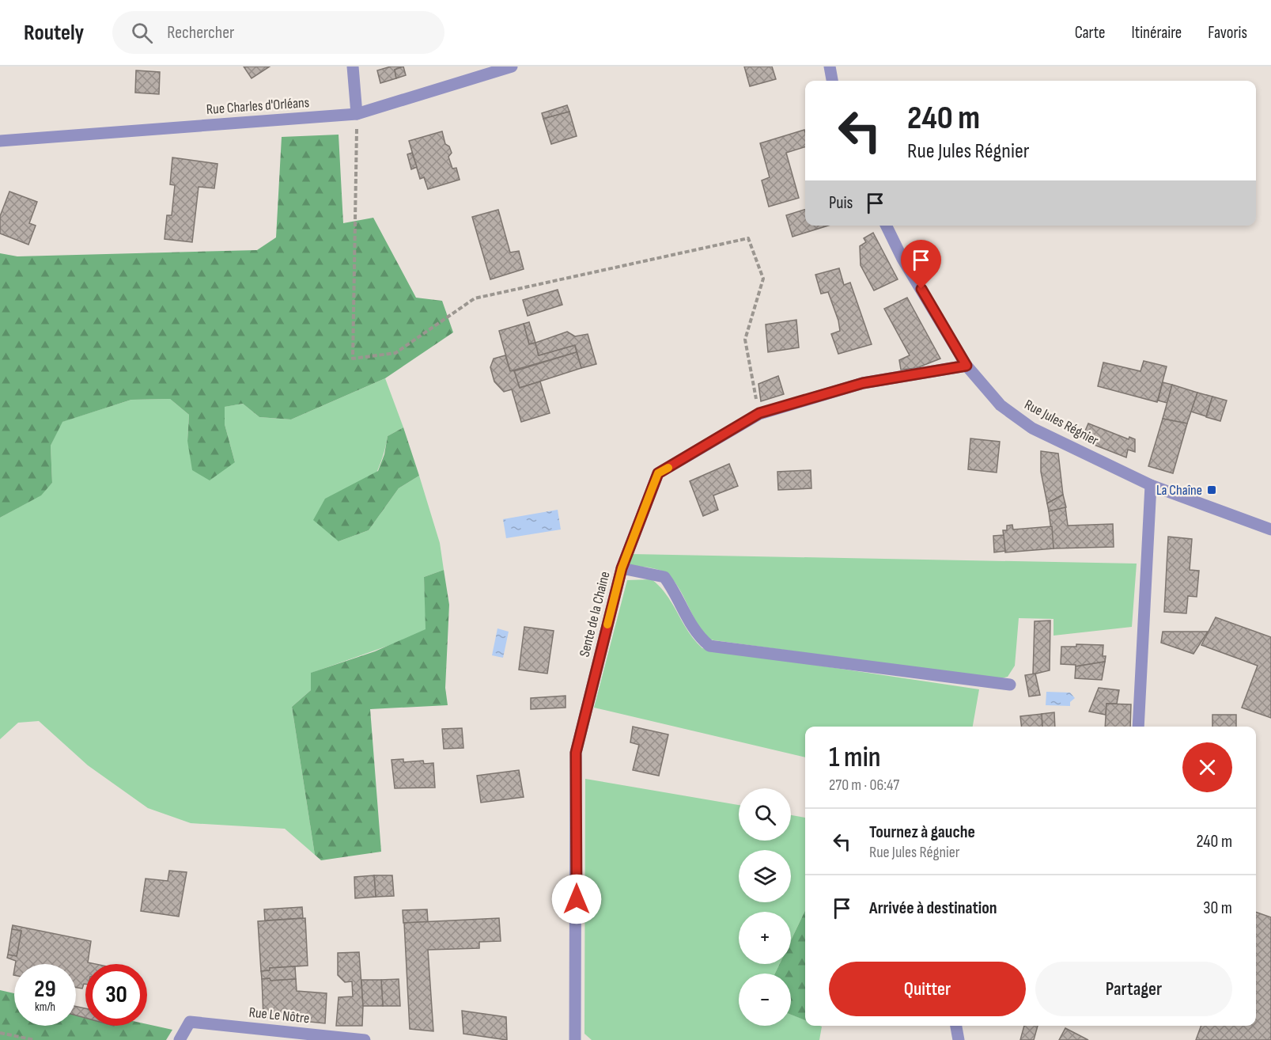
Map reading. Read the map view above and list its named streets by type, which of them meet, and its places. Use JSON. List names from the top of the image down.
{
  "streets": {
    "street": [
      "Rue Charles d'Orléans",
      "Rue Jules Régnier",
      "Sente de la Chaine",
      "Rue Le Nôtre"
    ]
  },
  "crossings": [
    ["Rue Jules Régnier", "Sente de la Chaine"]
  ],
  "places": {
    "transit": ["La Chaîne"]
  },
  "page": {
    "header": "Routely",
    "search": "Rechercher",
    "nav": ["Carte", "Itinéraire", "Favoris"],
    "turn": ["240 m", "Rue Jules Régnier"],
    "then": "Puis",
    "heading": ["1 min", "270 m · 06:47"],
    "map_buttons": ["+", "−"],
    "list": [
      {
        "name": "Tournez à gauche",
        "note": "Rue Jules Régnier",
        "value": "240 m"
      },
      {
        "name": "Arrivée à destination",
        "value": "30 m"
      }
    ],
    "buttons": ["Quitter", "Partager"],
    "speed": "29 km/h",
    "limit": "30"
  }
}
